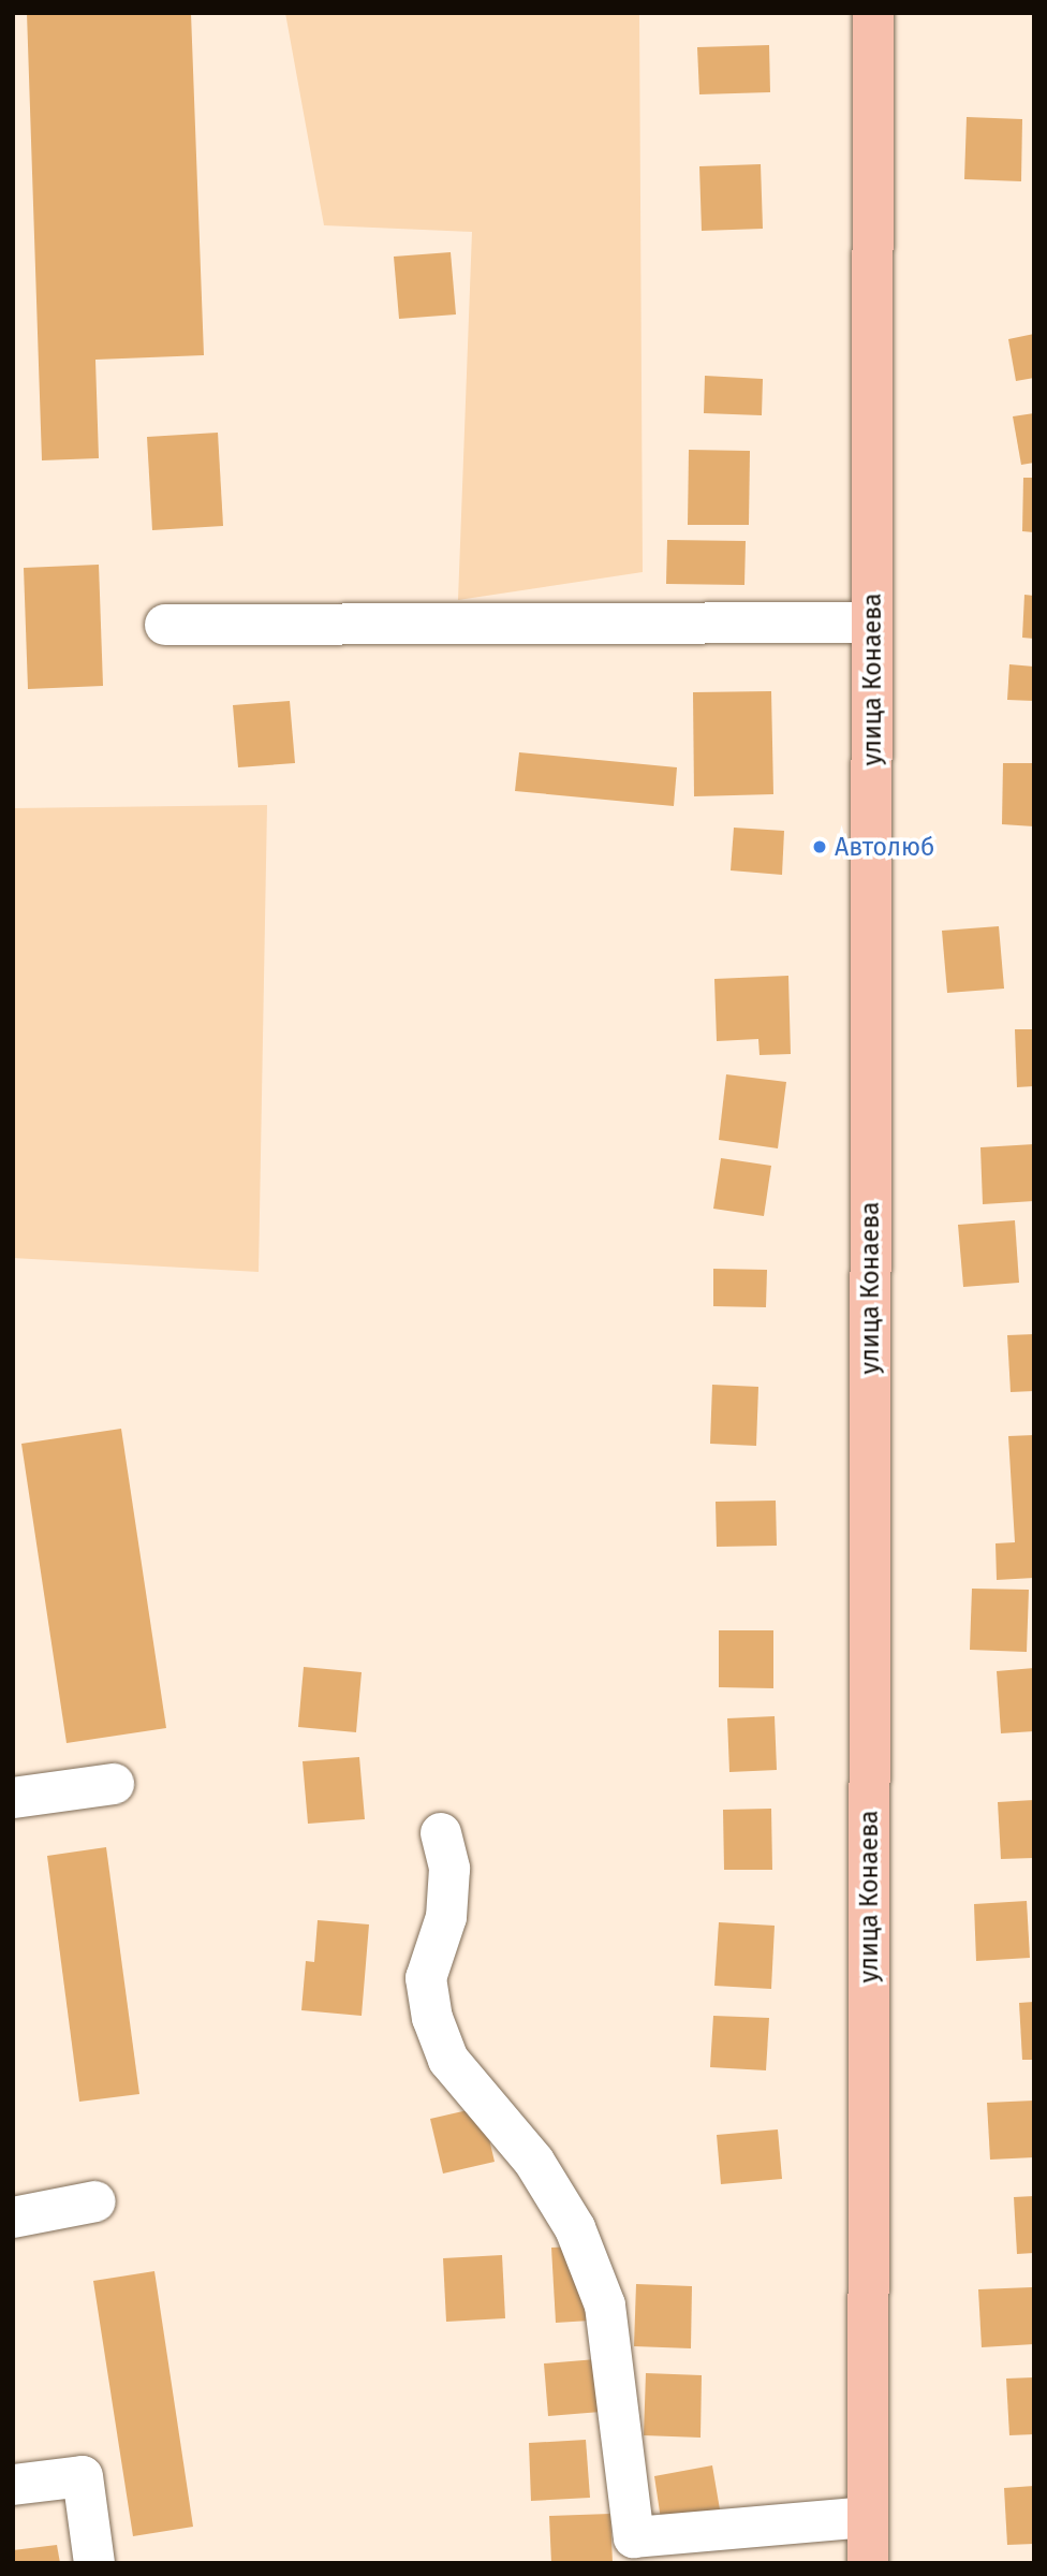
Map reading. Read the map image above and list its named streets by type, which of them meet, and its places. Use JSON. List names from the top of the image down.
{
  "streets": {
    "main road": ["улица Конаева"]
  },
  "places": ["Автолюб"]
}
